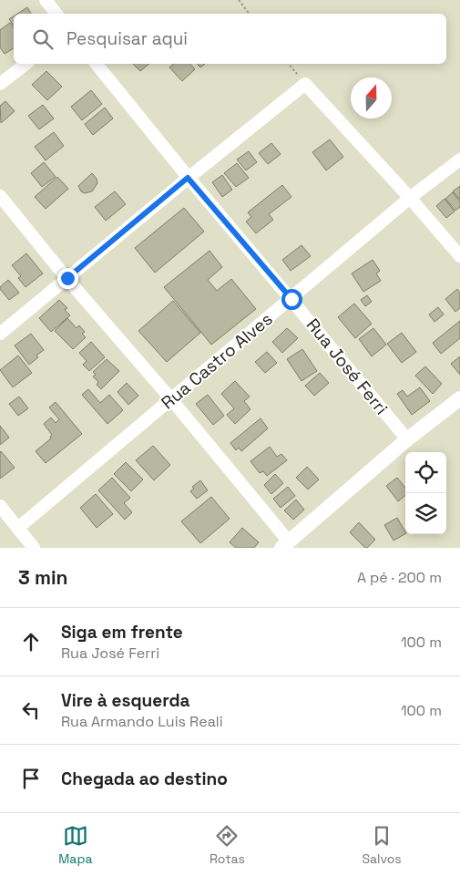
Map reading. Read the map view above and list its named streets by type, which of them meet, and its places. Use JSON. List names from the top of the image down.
{
  "streets": {
    "street": ["Rua Castro Alves", "Rua José Ferri"]
  },
  "crossings": [
    ["Rua Castro Alves", "Rua José Ferri"]
  ],
  "north": "top",
  "page": {
    "search": "Pesquisar aqui",
    "heading": ["3 min", "A pé · 200 m"],
    "list": [
      ["Siga em frente", "Rua José Ferri", "100 m"],
      ["Vire à esquerda", "Rua Armando Luis Reali", "100 m"],
      "Chegada ao destino"
    ],
    "nav": ["Mapa", "Rotas", "Salvos"]
  }
}
